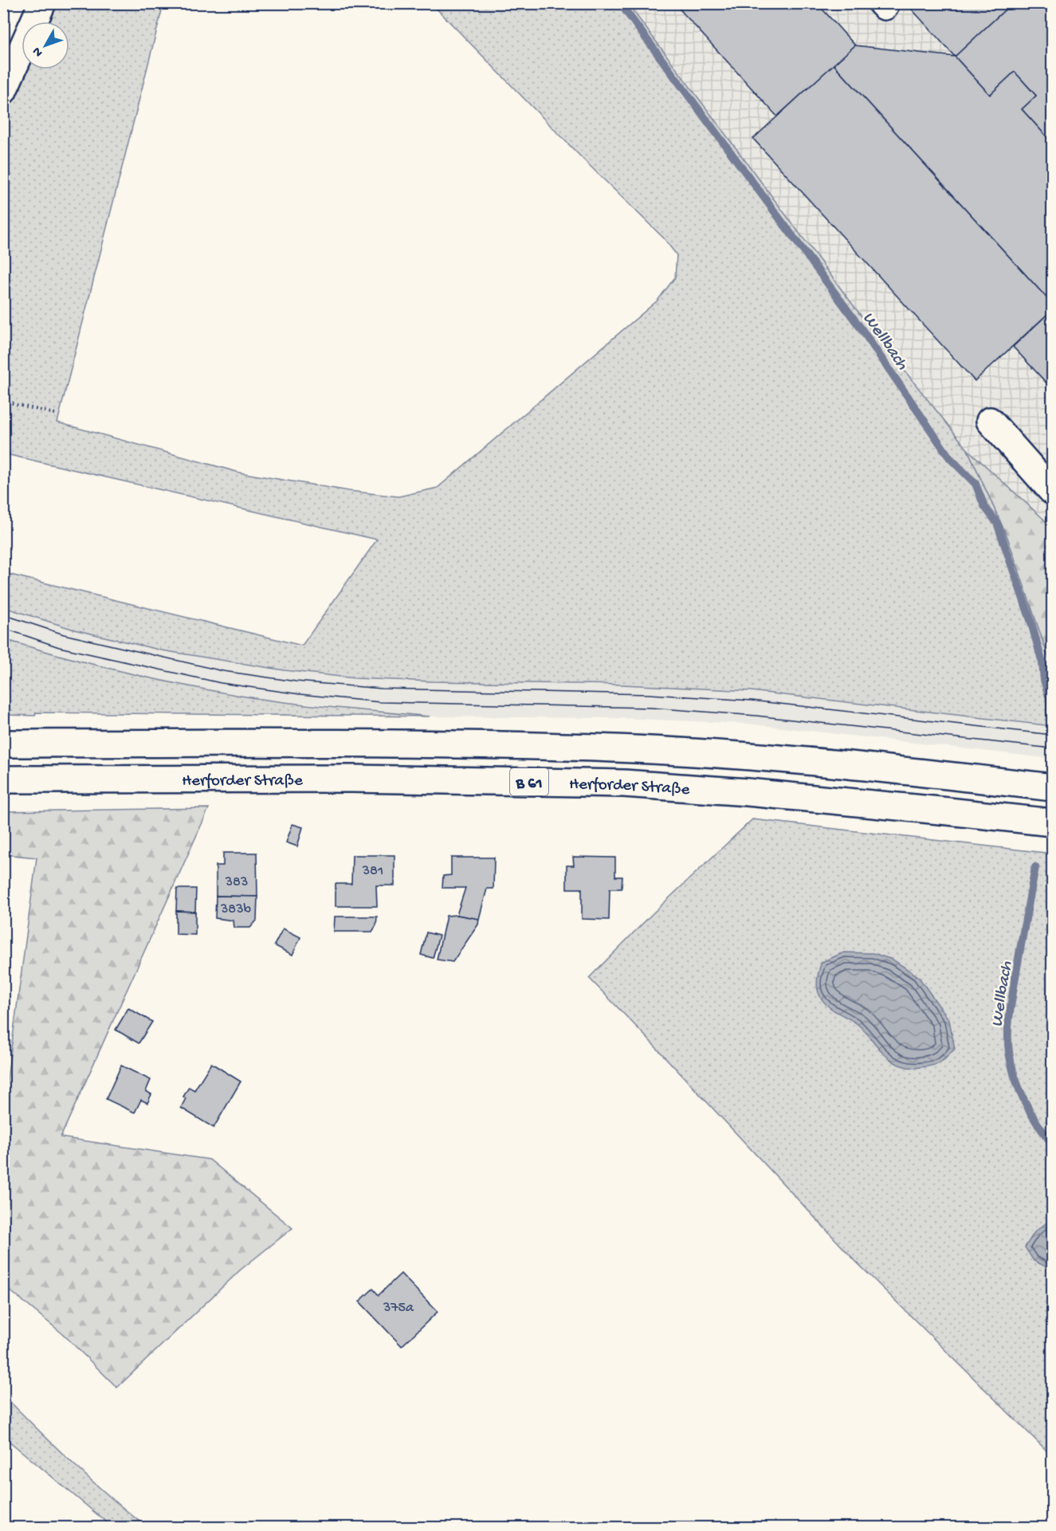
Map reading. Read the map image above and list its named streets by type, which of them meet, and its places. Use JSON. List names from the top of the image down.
{
  "streets": {
    "main road": ["Herforder Straße", "B 61"]
  },
  "water": ["Wellbach"],
  "house_numbers": [
    "381",
    "383",
    "383b",
    "375a"
  ],
  "north": "bottom left"
}
